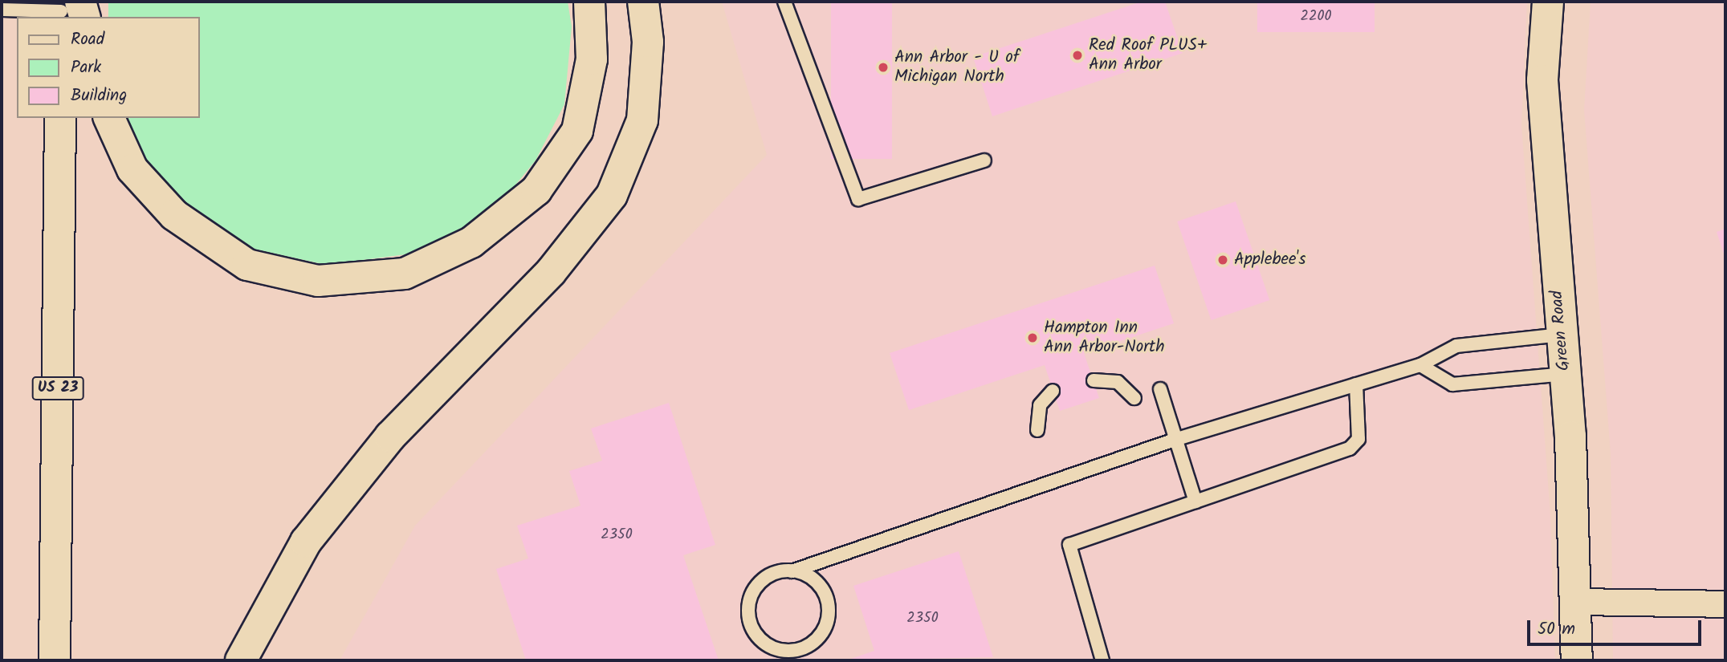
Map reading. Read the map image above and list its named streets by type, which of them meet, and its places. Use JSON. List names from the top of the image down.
{
  "streets": {
    "main road": ["Green Road", "US 23"]
  },
  "places": [
    "Red Roof PLUS+ Ann Arbor",
    "Ann Arbor - U of Michigan North",
    "Applebee's",
    "Hampton Inn Ann Arbor-North"
  ],
  "house_numbers": ["2200", "2350", "2350"],
  "legend": ["Road", "Park", "Building"],
  "scale_bar": "50 m"
}
